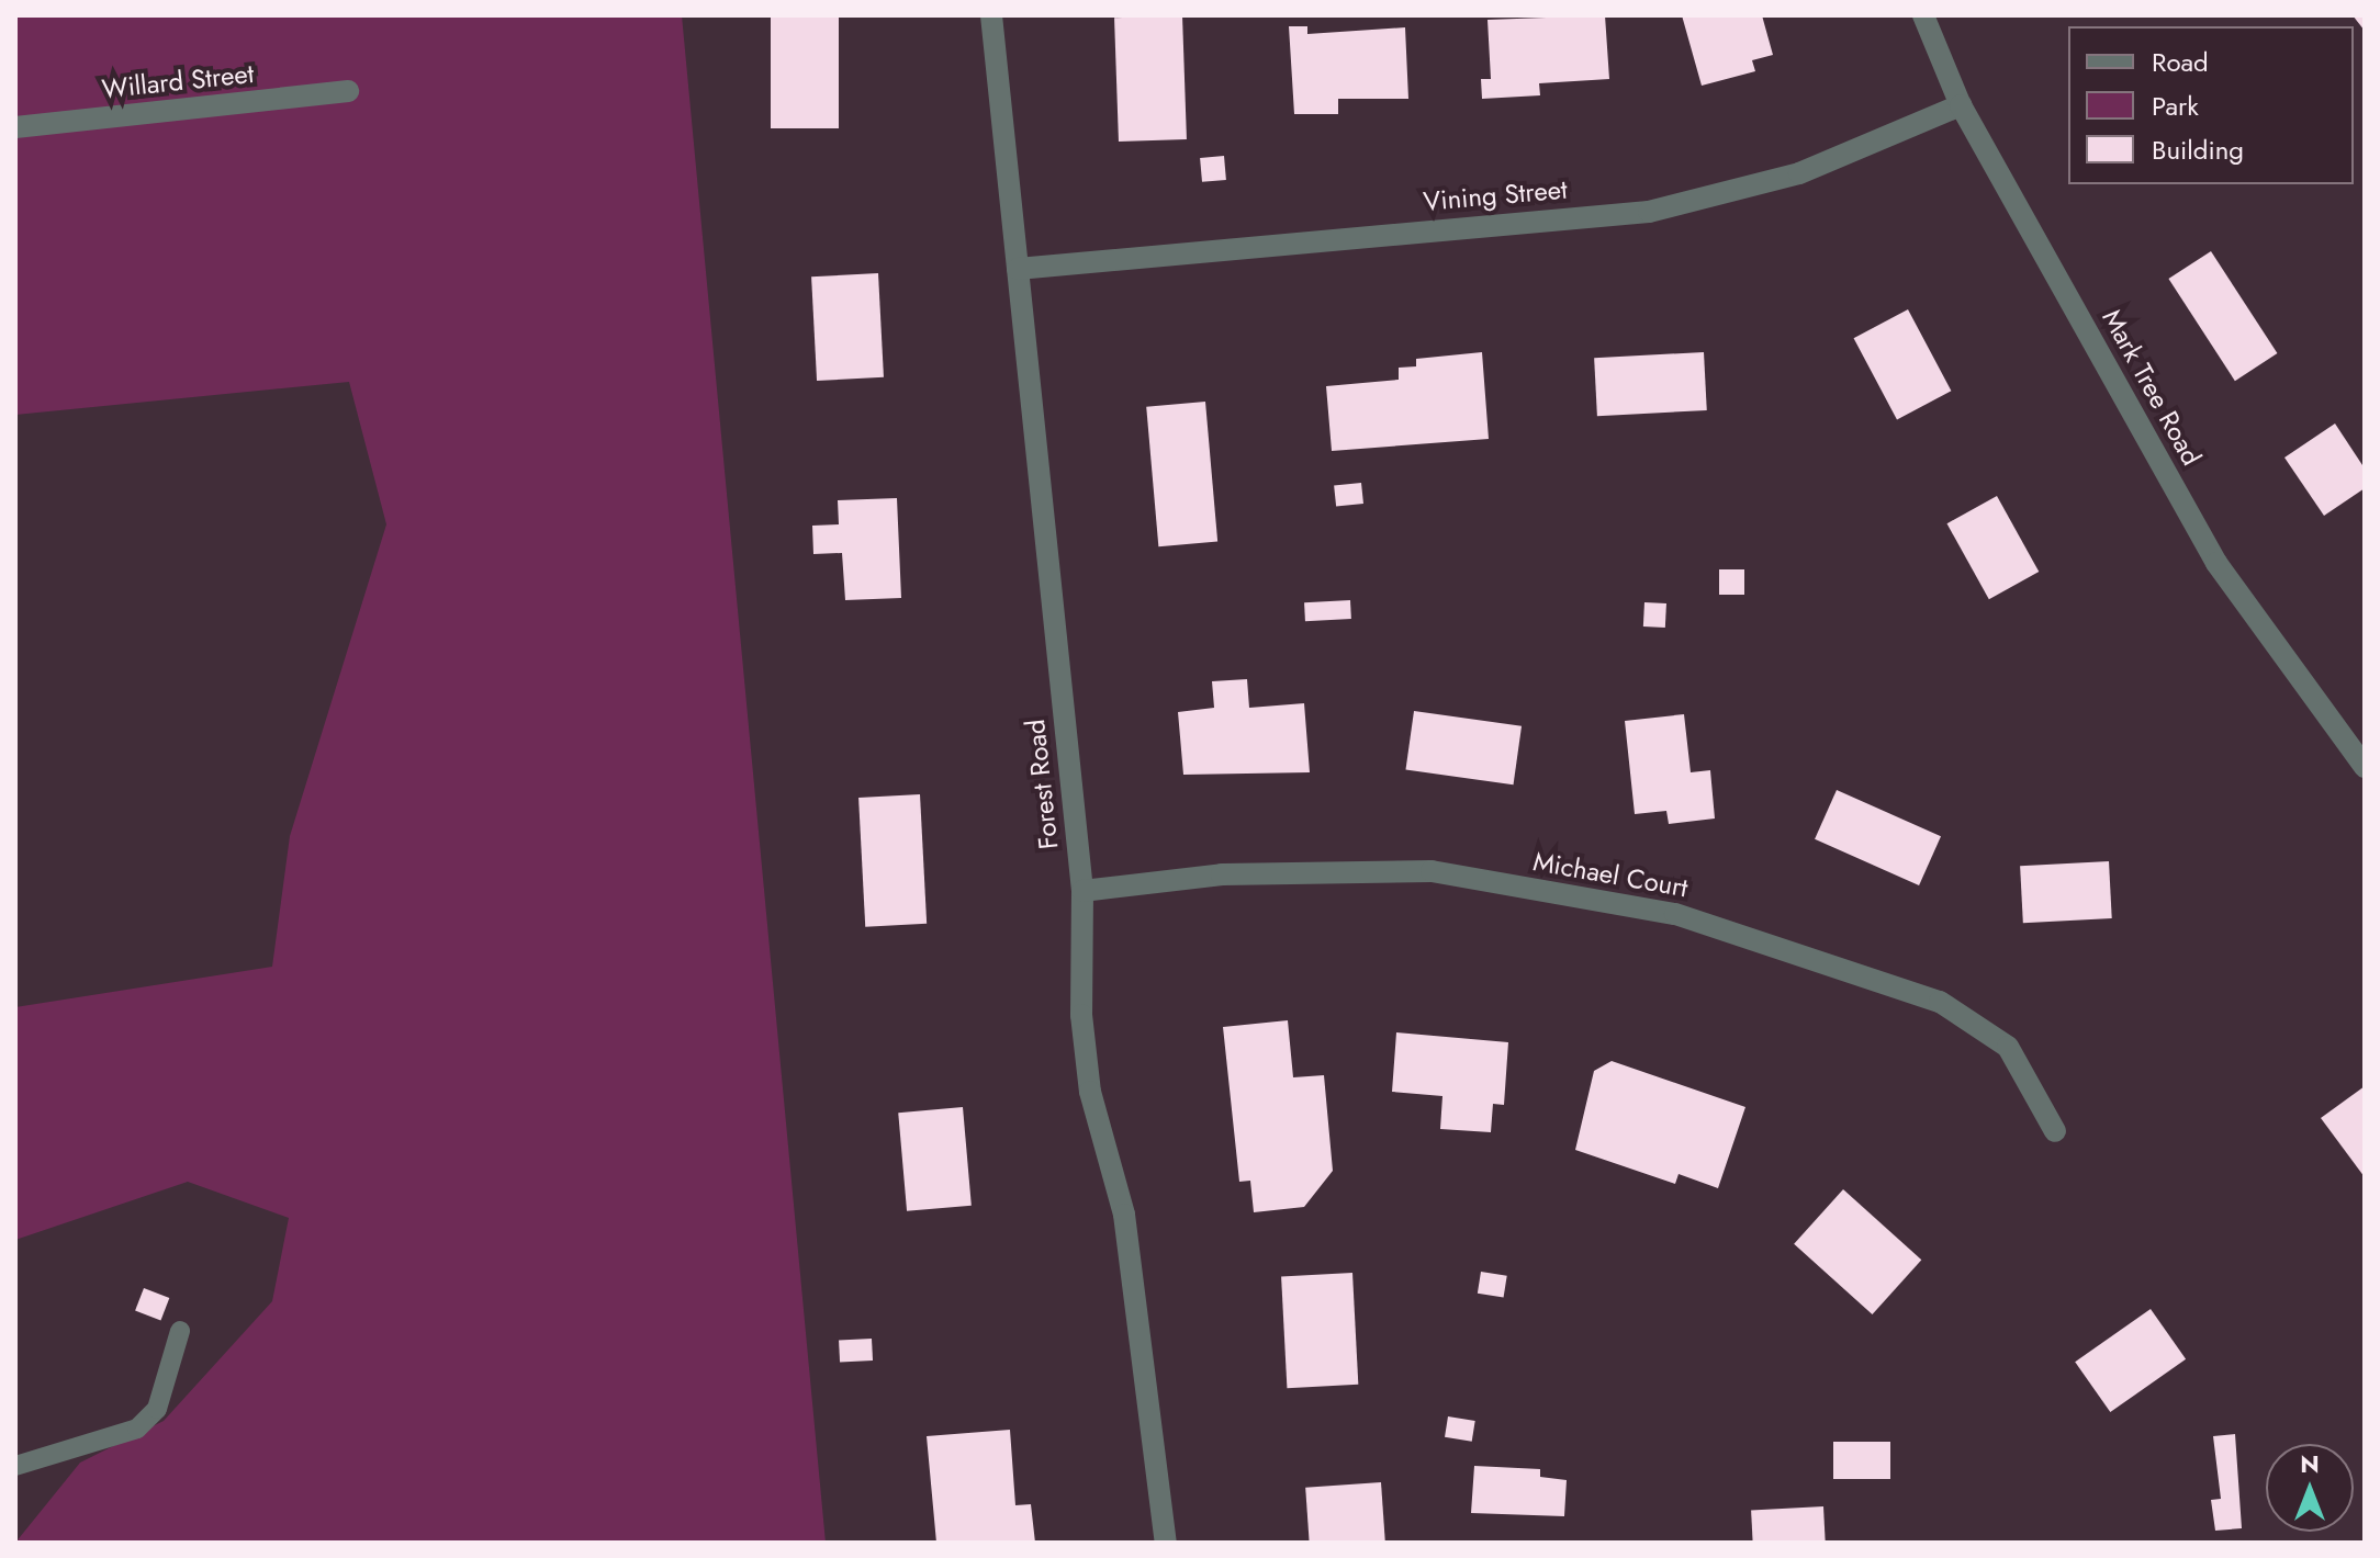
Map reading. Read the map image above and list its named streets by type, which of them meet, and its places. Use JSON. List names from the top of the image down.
{
  "streets": {
    "street": [
      "Willard Street",
      "Vining Street",
      "Mark Tree Road",
      "Forest Road",
      "Michael Court"
    ]
  },
  "crossings": [
    ["Vining Street", "Mark Tree Road"],
    ["Vining Street", "Forest Road"],
    ["Forest Road", "Michael Court"]
  ],
  "legend": ["Road", "Park", "Building"],
  "north": "top"
}
